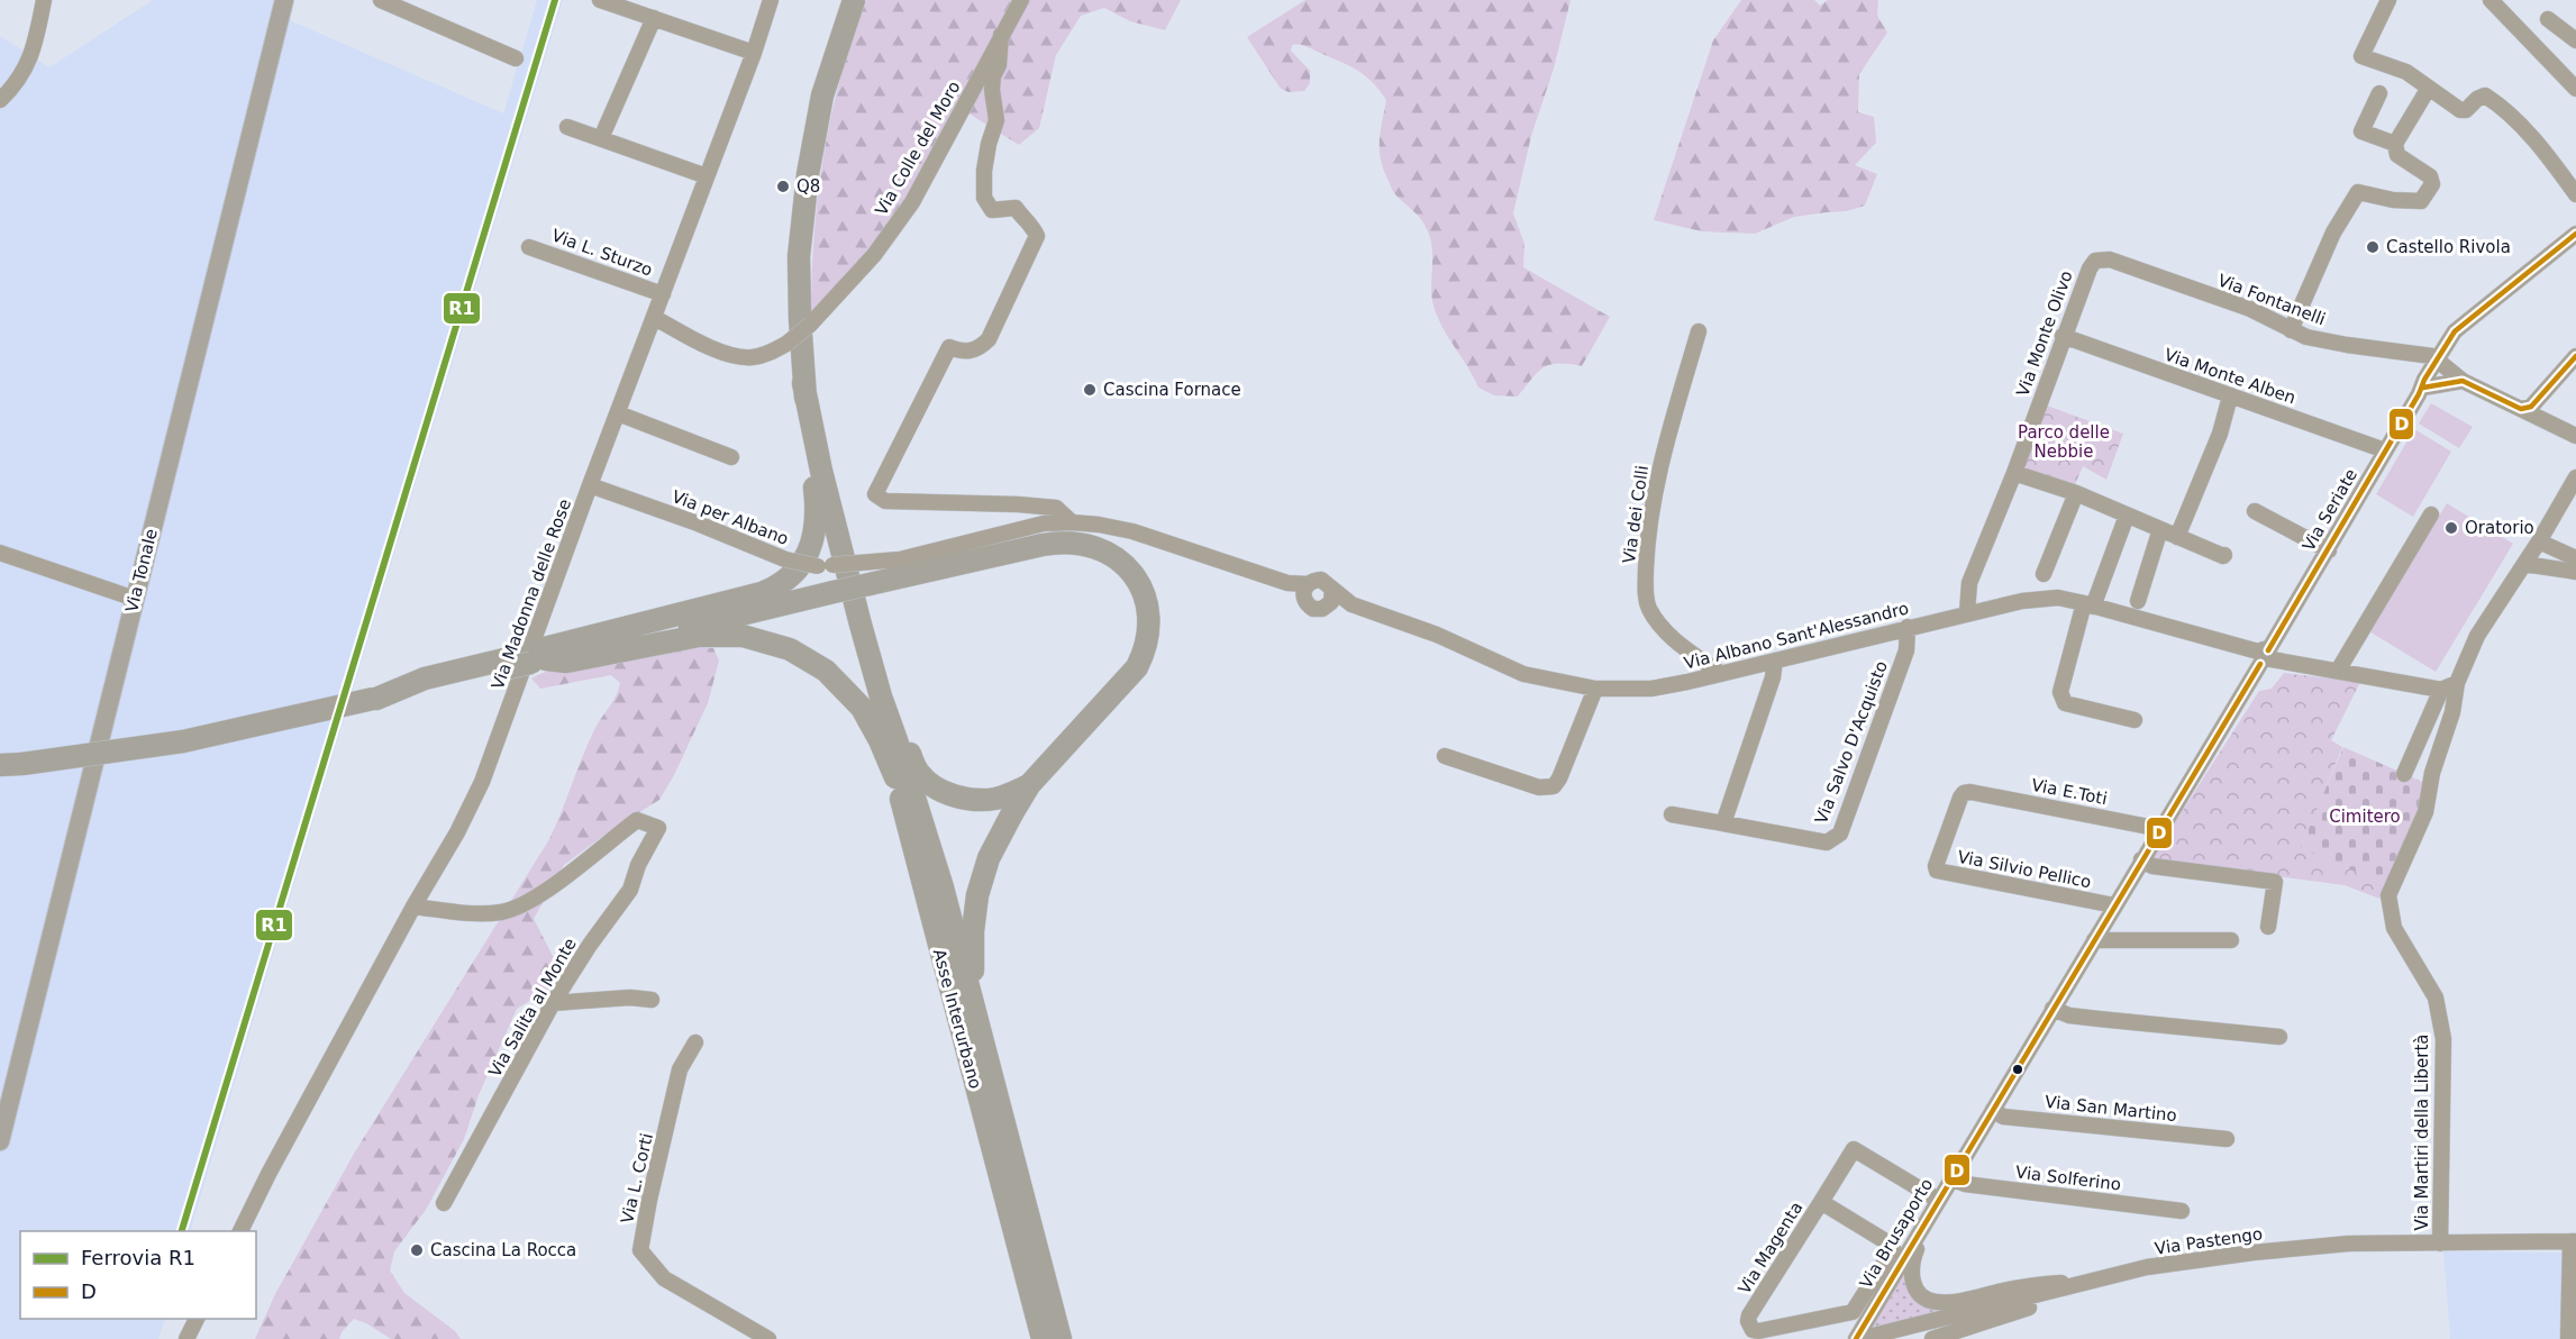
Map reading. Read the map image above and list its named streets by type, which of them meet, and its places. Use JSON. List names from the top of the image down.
{
  "streets": {
    "highway": ["Asse Interurbano"],
    "main road": ["Via Tonale"],
    "street": [
      "Via Colle del Moro",
      "Via L. Sturzo",
      "Via Fontanelli",
      "Via Monte Olivo",
      "Via Monte Alben",
      "Via Seriate",
      "Via dei Colli",
      "Via per Albano",
      "Via Madonna delle Rose",
      "Via Albano Sant'Alessandro",
      "Via Salvo D'Acquisto",
      "Via E.Toti",
      "Via Silvio Pellico",
      "Via Salita al Monte",
      "Via San Martino",
      "Via Martiri della Libertà",
      "Via L. Corti",
      "Via Solferino",
      "Via Brusaporto",
      "Via Pastengo",
      "Via Magenta"
    ]
  },
  "crossings": [
    ["Via Colle del Moro", "Via per Albano"],
    ["Via Colle del Moro", "Via Madonna delle Rose"],
    ["Via L. Sturzo", "Via Madonna delle Rose"],
    ["Via Fontanelli", "Via Monte Olivo"],
    ["Via Fontanelli", "Via Seriate"],
    ["Via Monte Olivo", "Via Monte Alben"],
    ["Via Monte Olivo", "Via Albano Sant'Alessandro"],
    ["Via Monte Alben", "Via Seriate"],
    ["Via Seriate", "Via Albano Sant'Alessandro"],
    ["Via Seriate", "Via Brusaporto"],
    ["Via dei Colli", "Via Albano Sant'Alessandro"],
    ["Via per Albano", "Via Madonna delle Rose"],
    ["Via Madonna delle Rose", "Via Salita al Monte"],
    ["Via Albano Sant'Alessandro", "Via Salvo D'Acquisto"],
    ["Via E.Toti", "Via Silvio Pellico"],
    ["Via E.Toti", "Via Brusaporto"],
    ["Via Silvio Pellico", "Via Brusaporto"],
    ["Via San Martino", "Via Brusaporto"],
    ["Via Martiri della Libertà", "Via Pastengo"],
    ["Via Solferino", "Via Brusaporto"],
    ["Via Brusaporto", "Via Pastengo"],
    ["Via Brusaporto", "Via Magenta"]
  ],
  "parks": ["Parco delle Nebbie", "Cimitero"],
  "places": [
    "Q8",
    "Castello Rivola",
    "Cascina Fornace",
    "Oratorio",
    "Cascina La Rocca"
  ],
  "lines": ["rail line R1", "transit line D"],
  "legend": ["Ferrovia R1", "D"]
}
